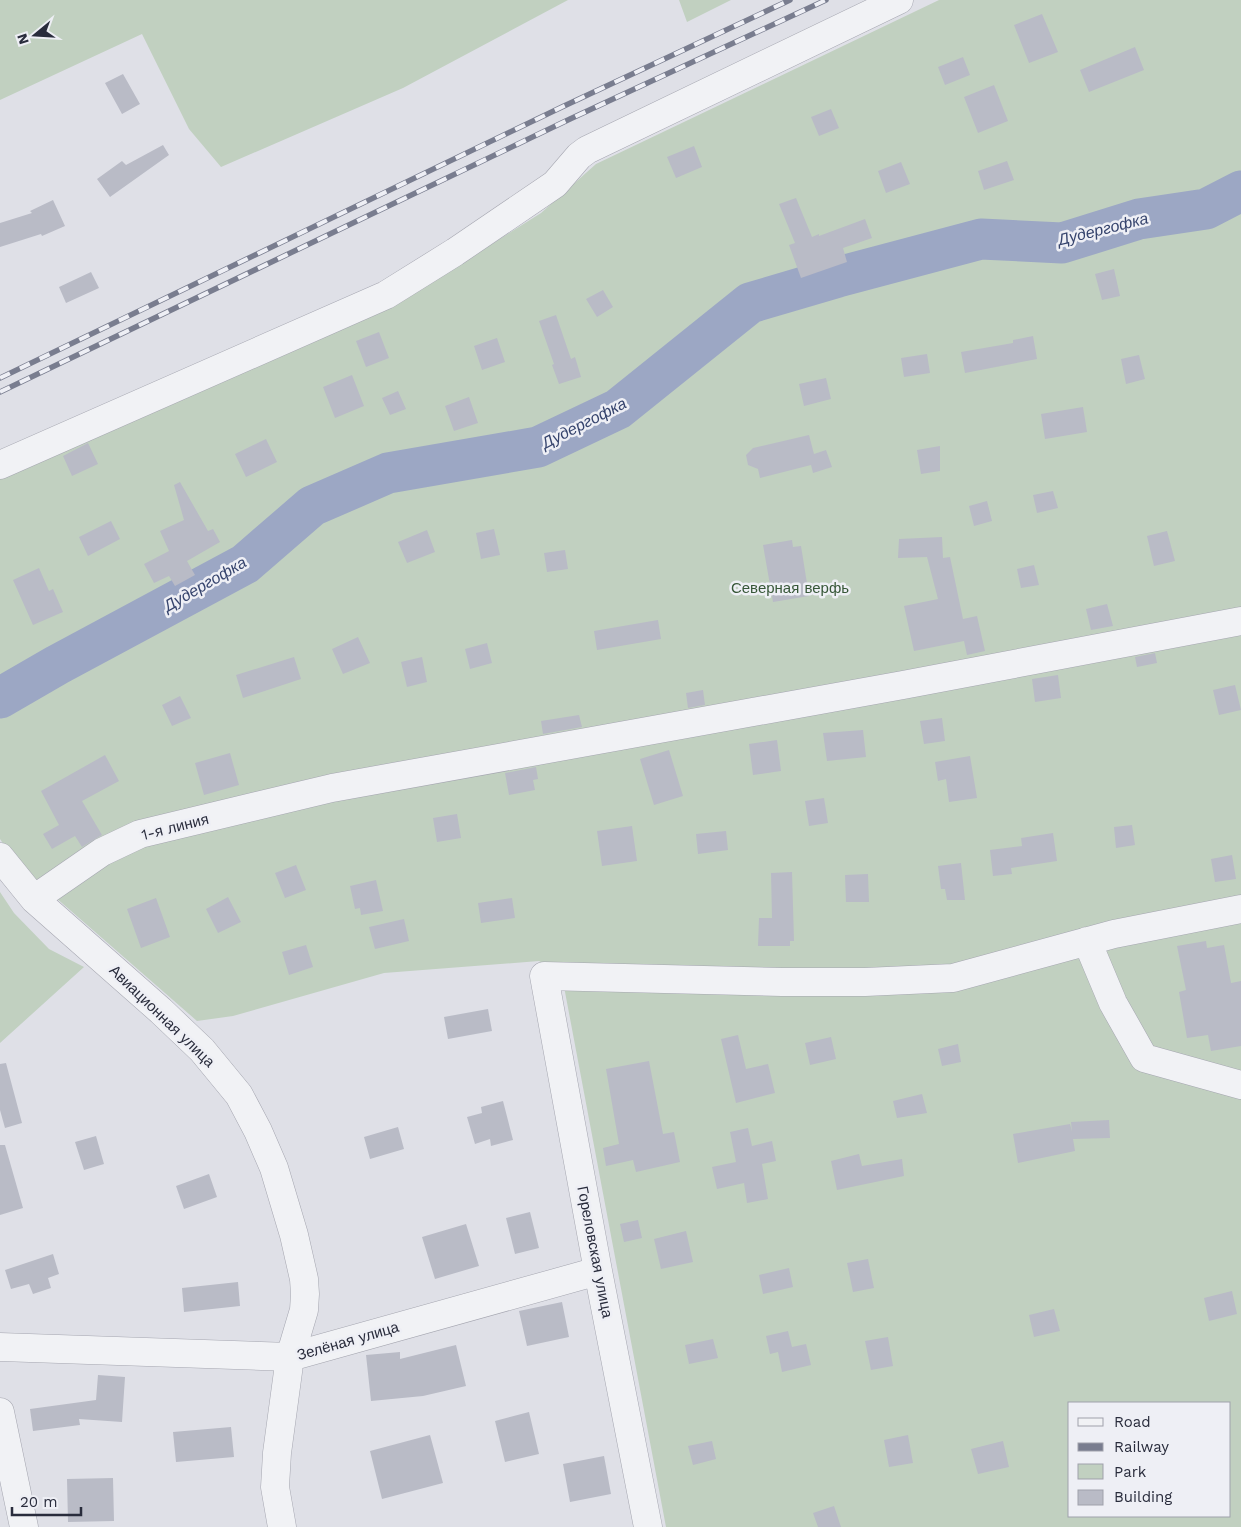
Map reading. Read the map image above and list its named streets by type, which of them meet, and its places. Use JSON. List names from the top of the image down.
{
  "streets": {
    "street": [
      "1-я линия",
      "Авиационная улица",
      "Гореловская улица",
      "Зелёная улица"
    ]
  },
  "crossings": [
    ["1-я линия", "Авиационная улица"],
    ["Авиационная улица", "Зелёная улица"],
    ["Гореловская улица", "Зелёная улица"]
  ],
  "water": ["Дудергофка"],
  "parks": ["Северная верфь"],
  "legend": [
    "Road",
    "Railway",
    "Park",
    "Building"
  ],
  "scale_bar": "20 m",
  "north": "left"
}
